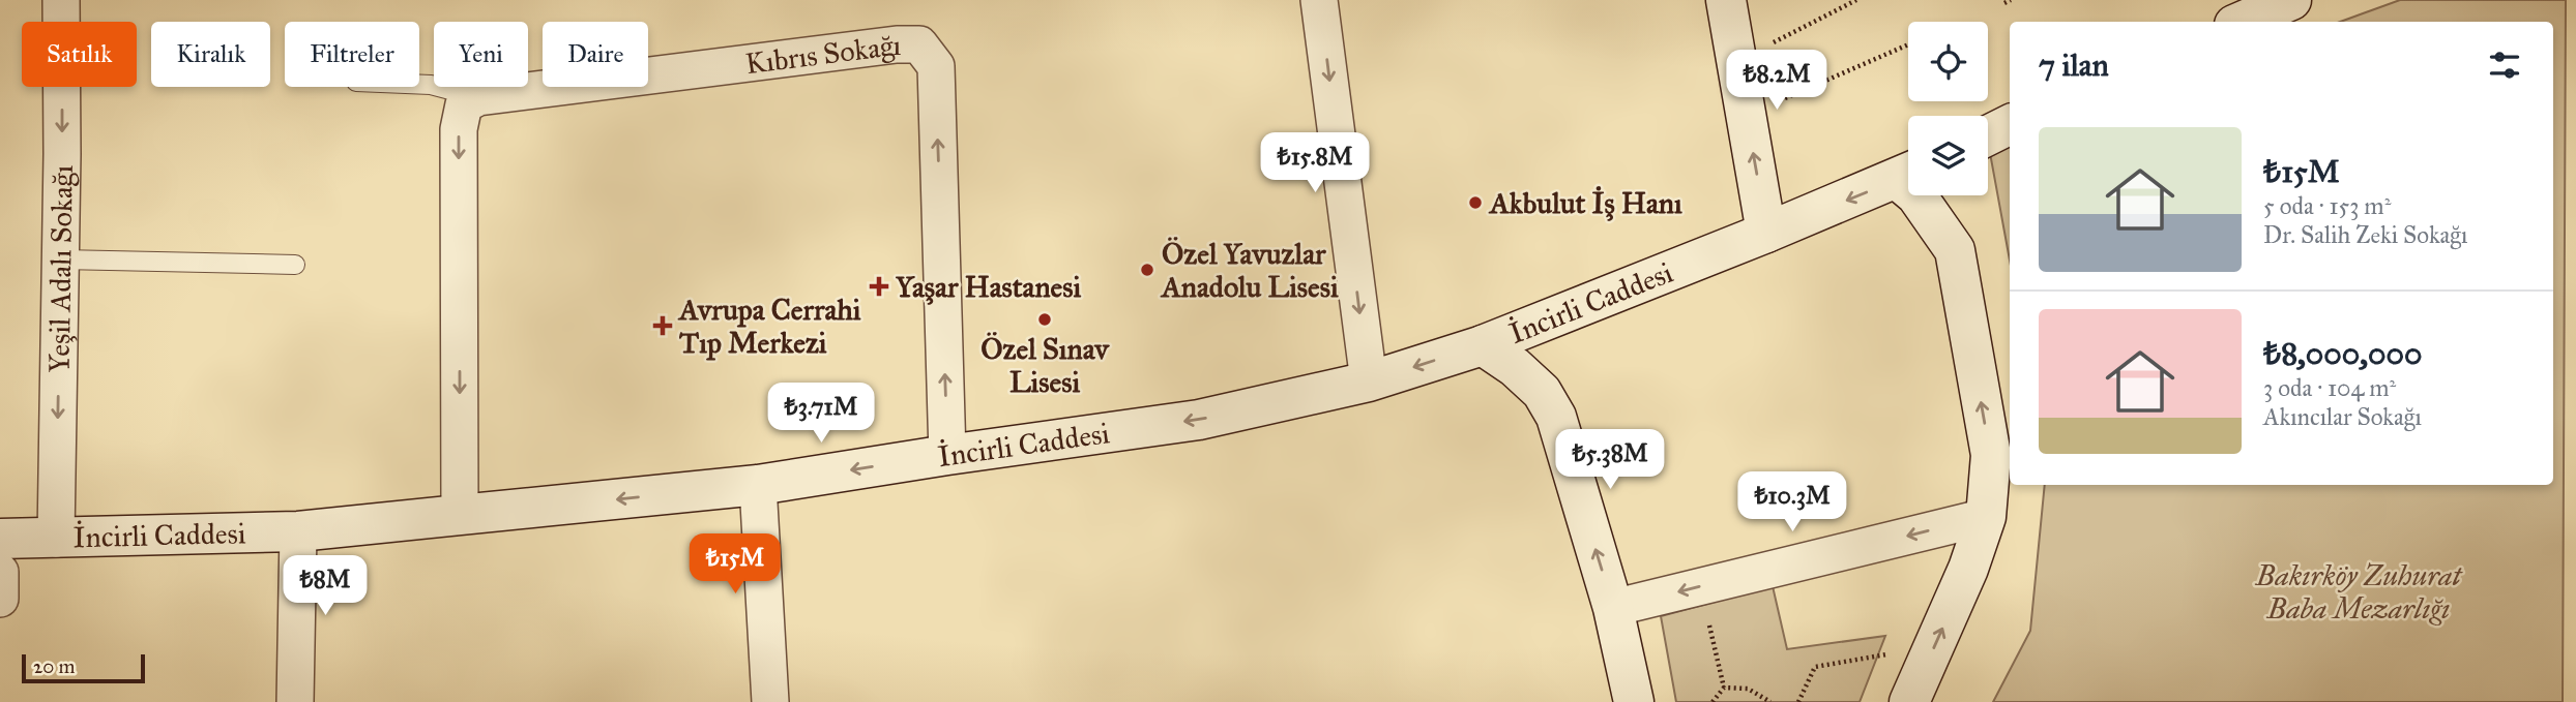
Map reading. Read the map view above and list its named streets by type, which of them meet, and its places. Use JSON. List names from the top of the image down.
{
  "streets": {
    "main road": ["İncirli Caddesi"],
    "street": ["Kıbrıs Sokağı", "Yeşil Adalı Sokağı"]
  },
  "crossings": [
    ["Kıbrıs Sokağı", "İncirli Caddesi"],
    ["Yeşil Adalı Sokağı", "İncirli Caddesi"]
  ],
  "one_way": ["Yeşil Adalı Sokağı", "İncirli Caddesi"],
  "parks": ["Bakırköy Zuhurat Baba Mezarlığı"],
  "places": {
    "other": ["Akbulut İş Hanı", "Özel Yavuzlar Anadolu Lisesi", "Özel Sınav Lisesi"],
    "health": ["Yaşar Hastanesi", "Avrupa Cerrahi Tıp Merkezi"]
  },
  "scale_bar": "20 m",
  "page": {
    "chip": [
      "Satılık",
      "Kiralık",
      "Filtreler",
      "Yeni",
      "Daire"
    ],
    "heading": "7 ilan",
    "price": [
      "₺8.2M",
      "₺15.8M",
      "₺3.71M",
      "₺5.38M",
      "₺10.3M",
      "₺15M",
      "₺8M"
    ],
    "list": [
      {
        "name": "₺15M",
        "note": "5 oda · 153 m² · Dr. Salih Zeki Sokağı"
      },
      {
        "name": "₺8,000,000",
        "note": "3 oda · 104 m² · Akıncılar Sokağı"
      }
    ],
    "scale": "20 m"
  }
}
